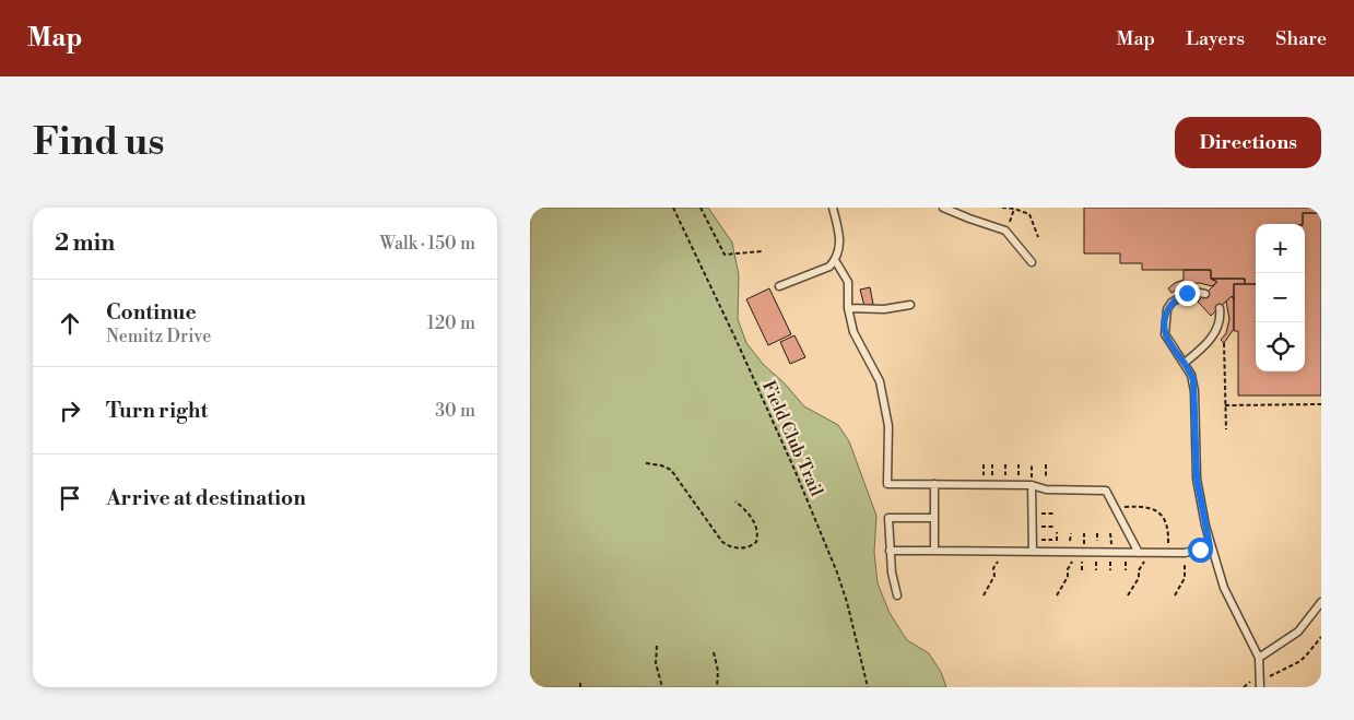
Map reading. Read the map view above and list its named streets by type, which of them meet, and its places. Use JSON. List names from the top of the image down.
{
  "streets": {
    "path": ["Field Club Trail"]
  },
  "page": {
    "header": "Map",
    "nav": ["Map", "Layers", "Share"],
    "buttons": "Directions",
    "title": "Find us",
    "heading": ["2 min", "Walk · 150 m"],
    "map_buttons": ["+", "−"],
    "list": [
      ["Continue", "Nemitz Drive", "120 m"],
      ["Turn right", "30 m"],
      "Arrive at destination"
    ]
  }
}
